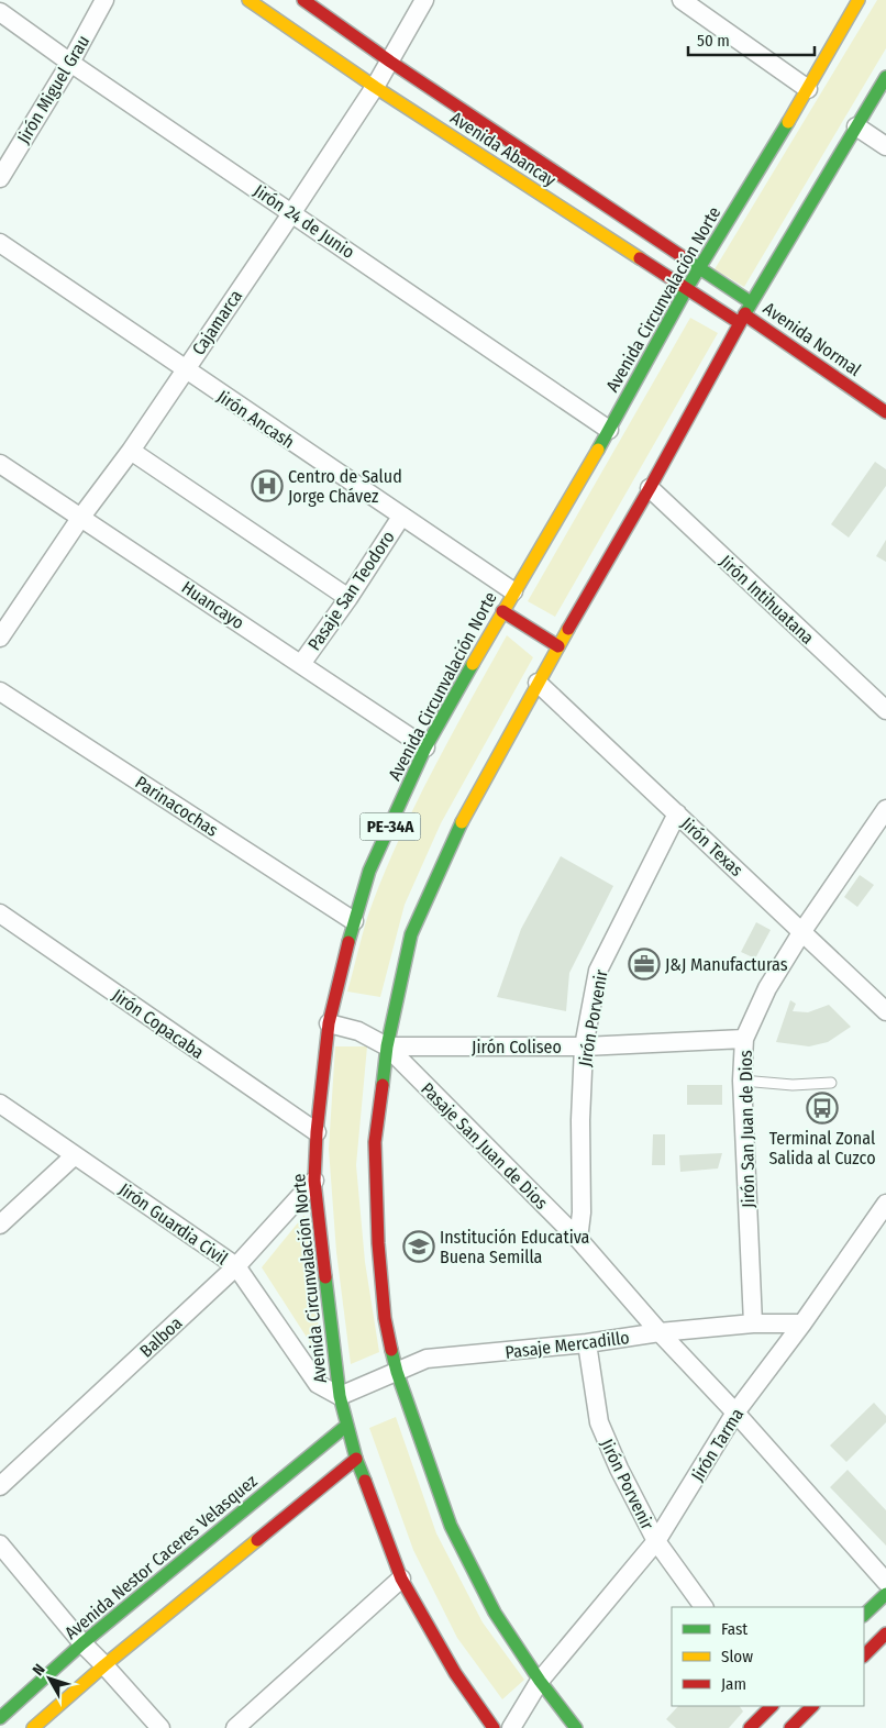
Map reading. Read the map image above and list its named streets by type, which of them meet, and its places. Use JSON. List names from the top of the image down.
{
  "streets": {
    "main road": [
      "Avenida Abancay",
      "Avenida Circunvalación Norte",
      "Avenida Normal",
      "PE-34A",
      "Avenida Nestor Caceres Velasquez"
    ],
    "street": [
      "Jirón Miguel Grau",
      "Jirón 24 de Junio",
      "Cajamarca",
      "Jirón Ancash",
      "Pasaje San Teodoro",
      "Jirón Intihuatana",
      "Huancayo",
      "Parinacochas",
      "Jirón Texas",
      "Jirón Porvenir",
      "Jirón Copacaba",
      "Jirón Coliseo",
      "Jirón San Juan de Dios",
      "Pasaje San Juan de Dios",
      "Jirón Guardia Civil",
      "Balboa",
      "Pasaje Mercadillo",
      "Jirón Tarma"
    ]
  },
  "crossings": [
    ["Jirón Miguel Grau", "Jirón 24 de Junio"],
    ["Avenida Abancay", "Avenida Circunvalación Norte"],
    ["Avenida Abancay", "Cajamarca"],
    ["Avenida Abancay", "Avenida Normal"],
    ["Jirón 24 de Junio", "Avenida Circunvalación Norte"],
    ["Jirón 24 de Junio", "Cajamarca"],
    ["Avenida Circunvalación Norte", "Jirón Ancash"],
    ["Avenida Circunvalación Norte", "Huancayo"],
    ["Avenida Circunvalación Norte", "Parinacochas"],
    ["Avenida Circunvalación Norte", "Jirón Copacaba"],
    ["Avenida Circunvalación Norte", "Pasaje San Juan de Dios"],
    ["Avenida Circunvalación Norte", "Jirón Guardia Civil"],
    ["Avenida Circunvalación Norte", "Balboa"],
    ["Avenida Circunvalación Norte", "Pasaje Mercadillo"],
    ["Avenida Circunvalación Norte", "Avenida Nestor Caceres Velasquez"],
    ["Cajamarca", "Jirón Ancash"],
    ["Cajamarca", "Huancayo"],
    ["Jirón Ancash", "Pasaje San Teodoro"],
    ["Pasaje San Teodoro", "Huancayo"],
    ["Jirón Texas", "Jirón Porvenir"],
    ["Jirón Texas", "Jirón San Juan de Dios"],
    ["Jirón Porvenir", "Jirón Coliseo"],
    ["Jirón Porvenir", "Pasaje San Juan de Dios"],
    ["Jirón Porvenir", "Pasaje Mercadillo"],
    ["Jirón Porvenir", "Jirón Tarma"],
    ["Jirón Coliseo", "Jirón San Juan de Dios"],
    ["Jirón Coliseo", "Pasaje San Juan de Dios"],
    ["Jirón San Juan de Dios", "Pasaje Mercadillo"],
    ["Pasaje San Juan de Dios", "Pasaje Mercadillo"],
    ["Pasaje San Juan de Dios", "Jirón Tarma"],
    ["Jirón Guardia Civil", "Balboa"],
    ["Jirón Guardia Civil", "Pasaje Mercadillo"],
    ["Pasaje Mercadillo", "Jirón Tarma"]
  ],
  "places": {
    "hospital": ["Centro de Salud Jorge Chávez"],
    "office": ["J&J Manufacturas"],
    "bus stop": ["Terminal Zonal Salida al Cuzco"],
    "school or university": ["Institución Educativa Buena Semilla"]
  },
  "legend": ["Fast", "Slow", "Jam"],
  "scale_bar": "50 m",
  "north": "top left"
}
